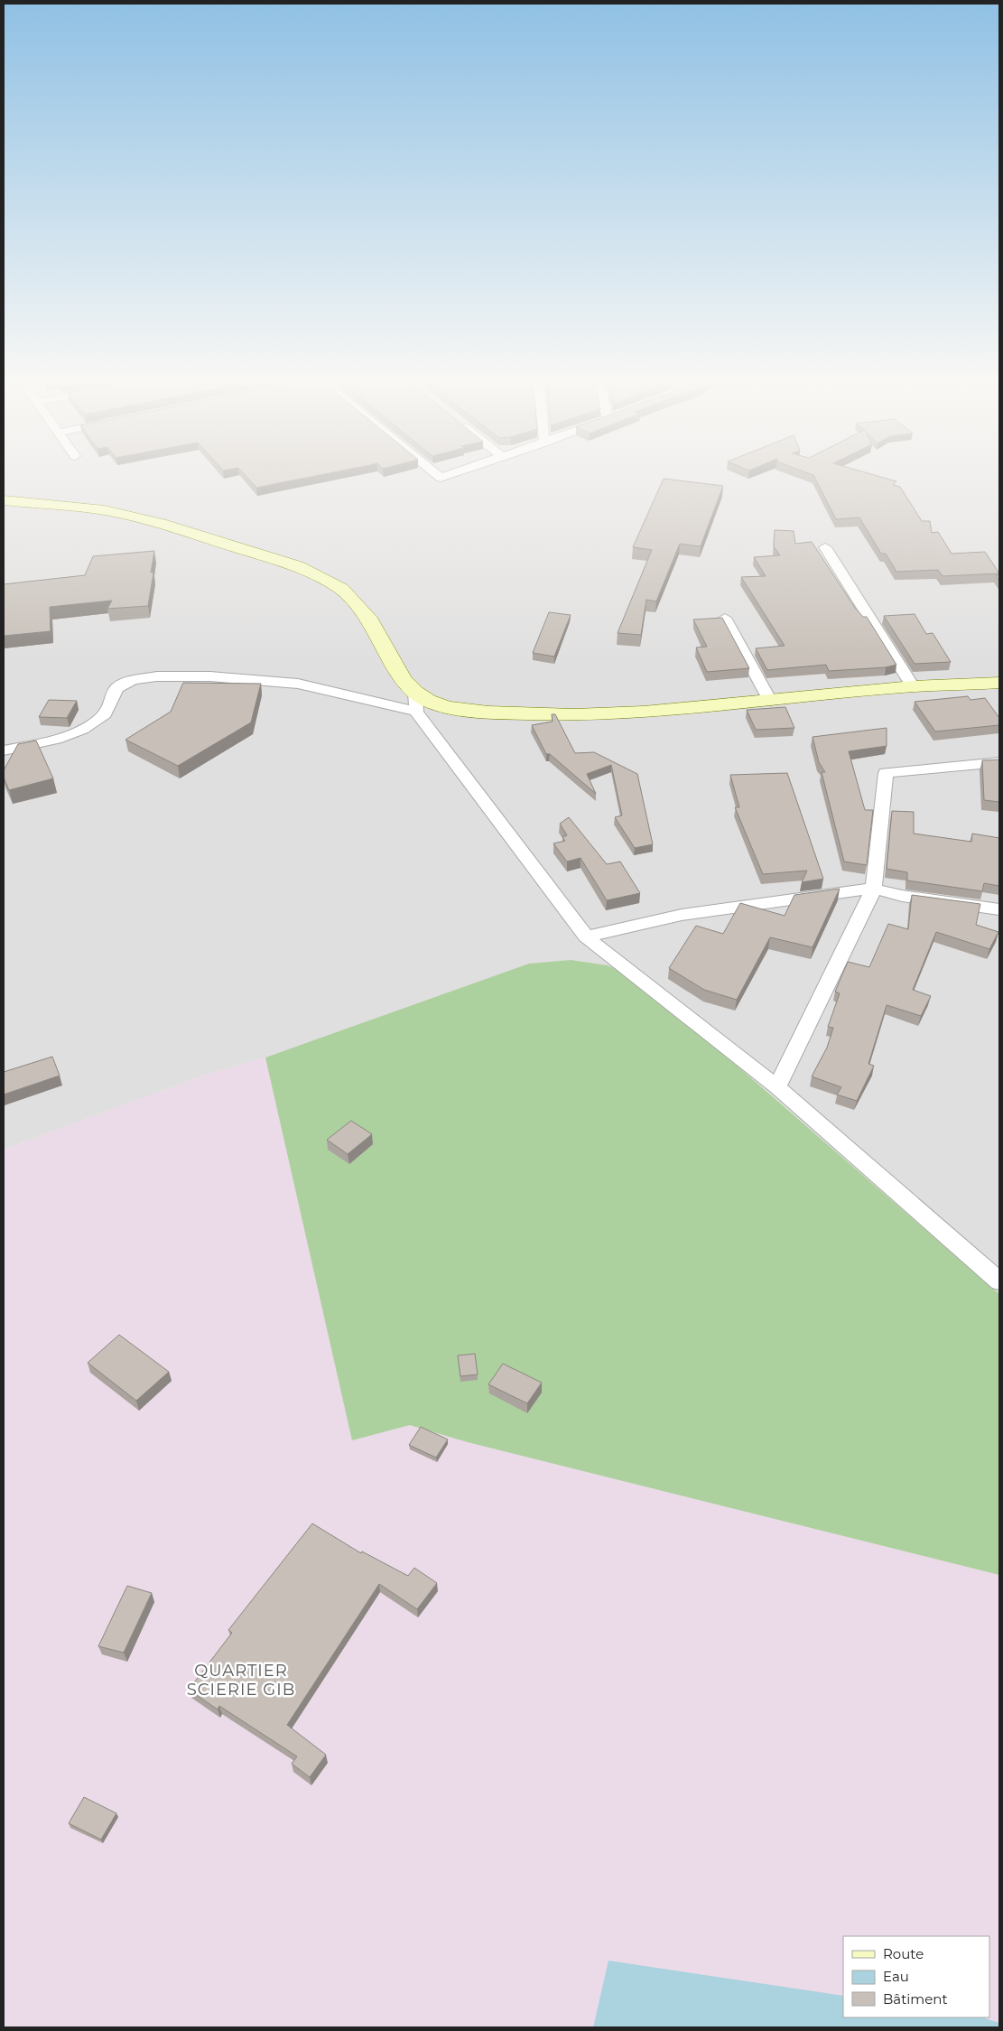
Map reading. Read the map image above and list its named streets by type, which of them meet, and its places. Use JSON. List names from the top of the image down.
{
  "districts": ["QUARTIER SCIERIE GIB"],
  "legend": ["Route", "Eau", "Bâtiment"]
}
